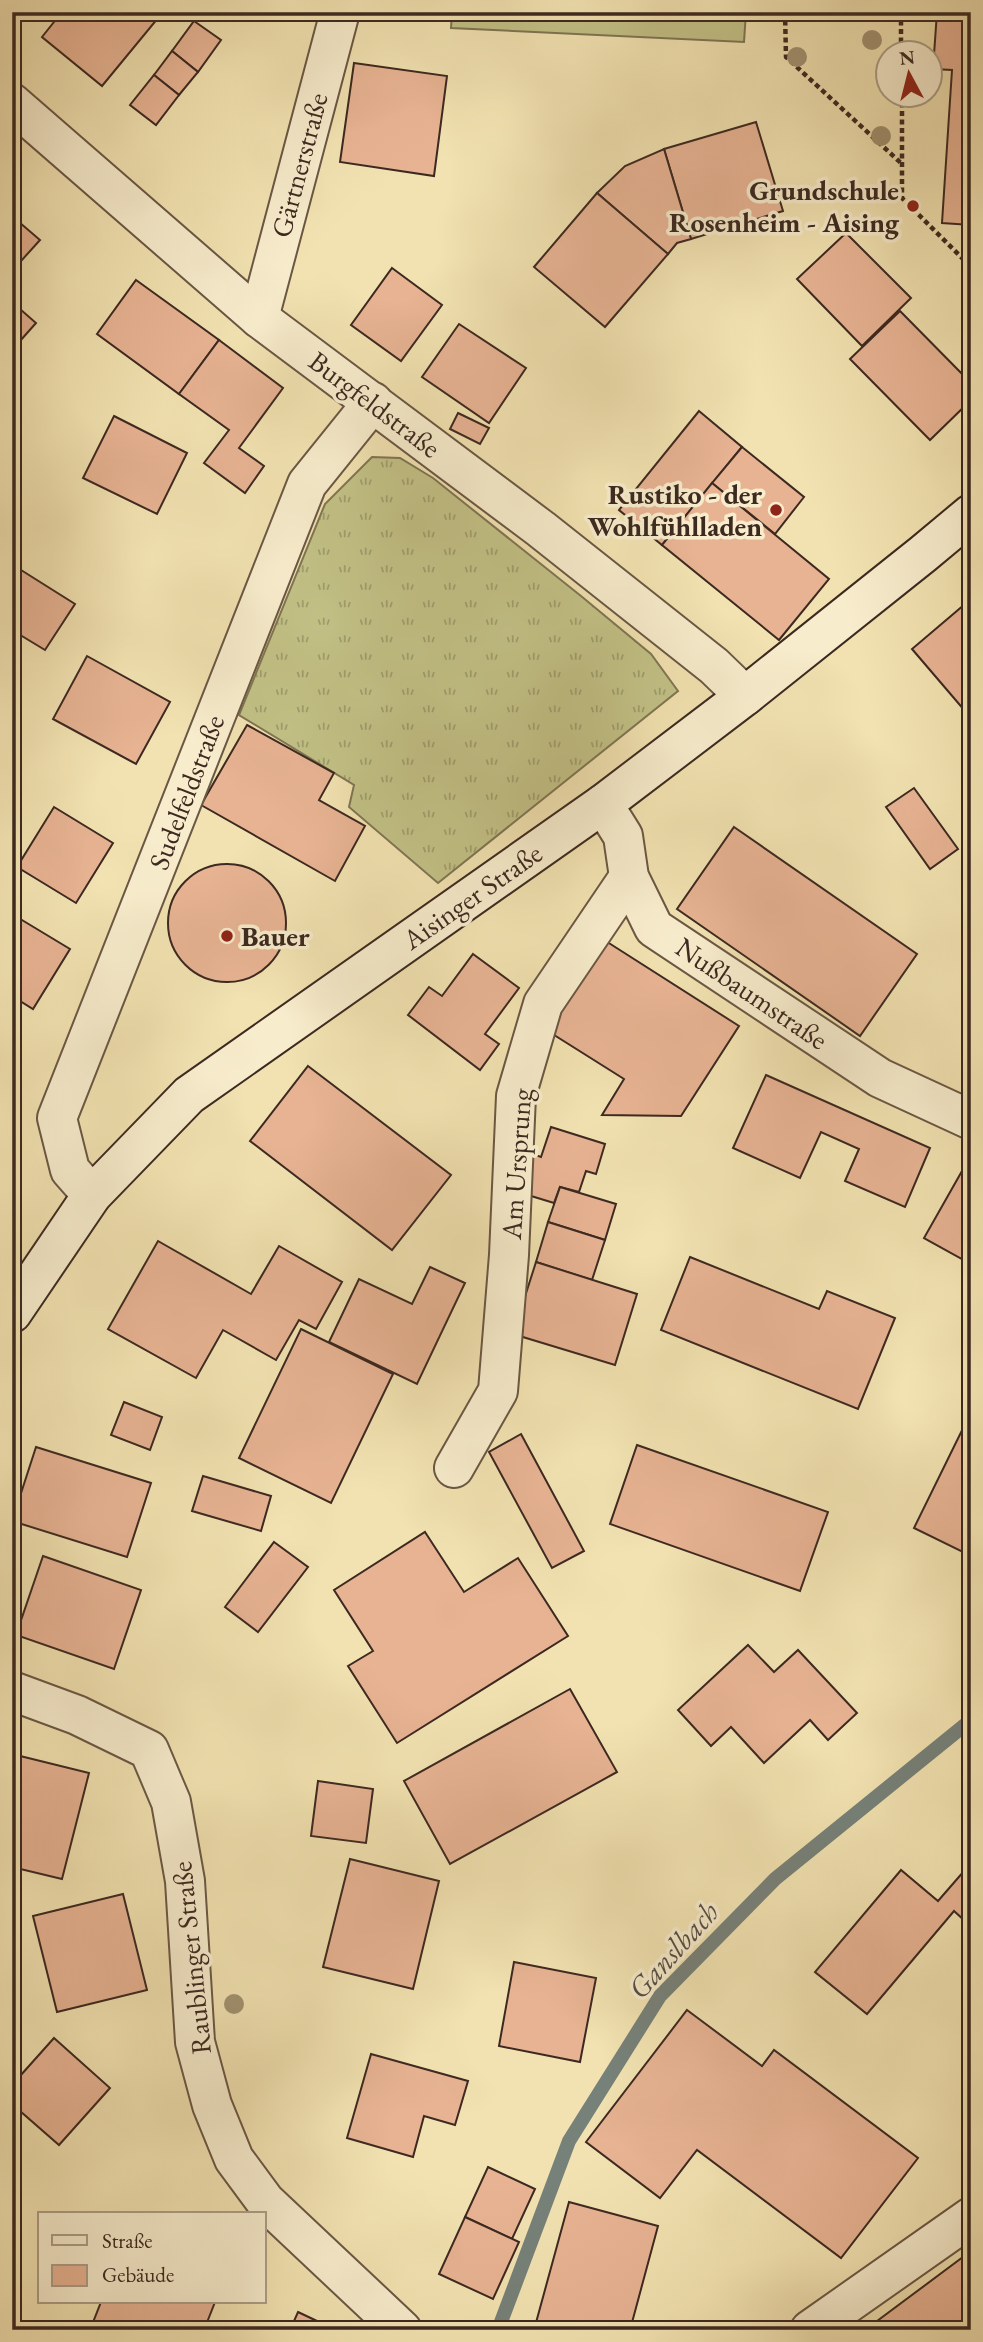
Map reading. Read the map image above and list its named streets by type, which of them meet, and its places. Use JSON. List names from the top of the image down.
{
  "streets": {
    "street": [
      "Gärtnerstraße",
      "Burgfeldstraße",
      "Sudelfeldstraße",
      "Aisinger Straße",
      "Nußbaumstraße",
      "Am Ursprung",
      "Raublinger Straße"
    ]
  },
  "crossings": [
    ["Gärtnerstraße", "Burgfeldstraße"],
    ["Burgfeldstraße", "Sudelfeldstraße"],
    ["Burgfeldstraße", "Aisinger Straße"],
    ["Sudelfeldstraße", "Aisinger Straße"],
    ["Aisinger Straße", "Nußbaumstraße"],
    ["Nußbaumstraße", "Am Ursprung"]
  ],
  "water": ["Ganslbach"],
  "places": ["Grundschule Rosenheim - Aising", "Rustiko - der Wohlfühlladen", "Bauer"],
  "legend": ["Straße", "Gebäude"],
  "north": "top"
}
